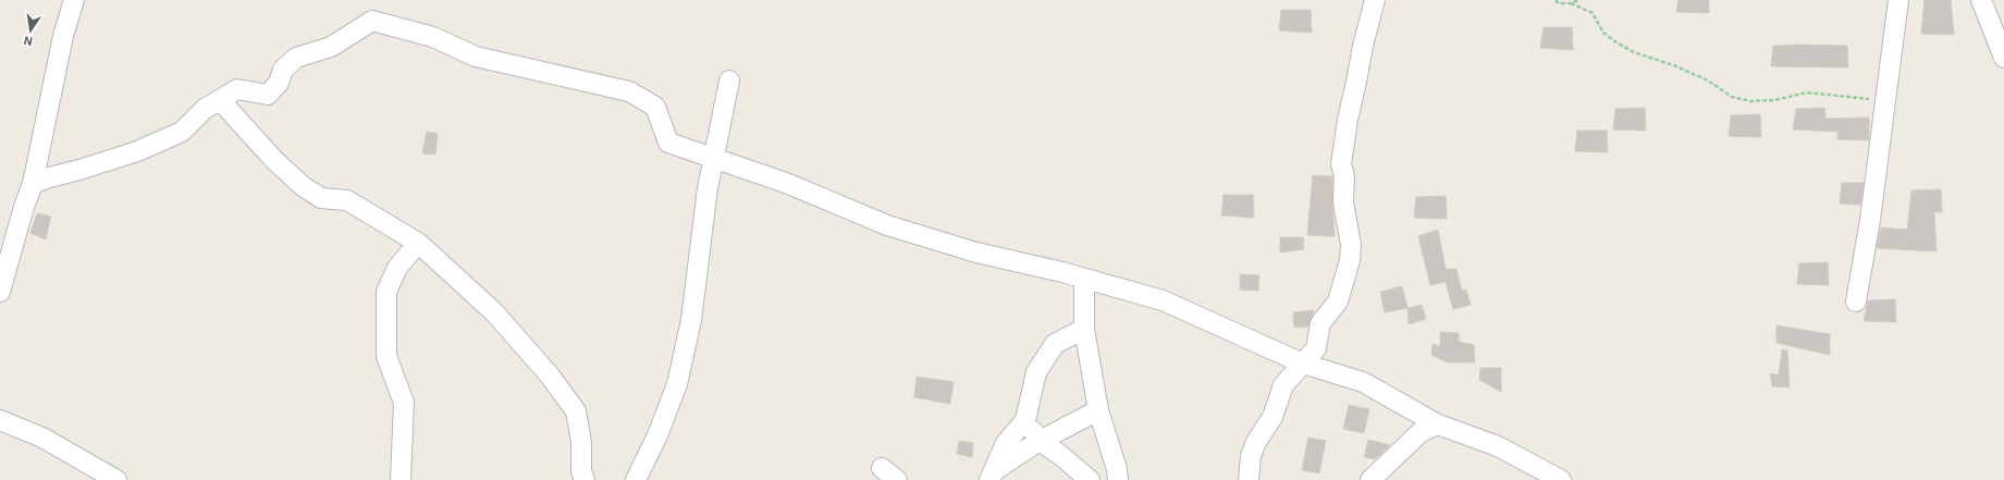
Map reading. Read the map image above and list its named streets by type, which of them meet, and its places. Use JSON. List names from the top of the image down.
{
  "north": "bottom"
}
